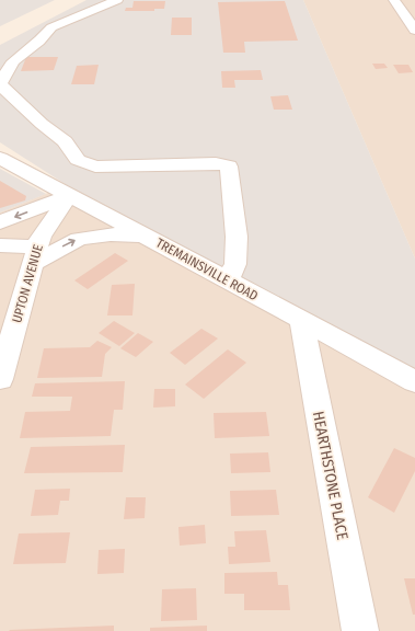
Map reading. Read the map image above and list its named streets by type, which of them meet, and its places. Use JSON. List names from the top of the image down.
{
  "streets": {
    "street": ["TREMAINSVILLE ROAD", "UPTON AVENUE", "HEARTHSTONE PLACE"]
  },
  "crossings": [
    ["TREMAINSVILLE ROAD", "UPTON AVENUE"],
    ["TREMAINSVILLE ROAD", "HEARTHSTONE PLACE"]
  ]
}
